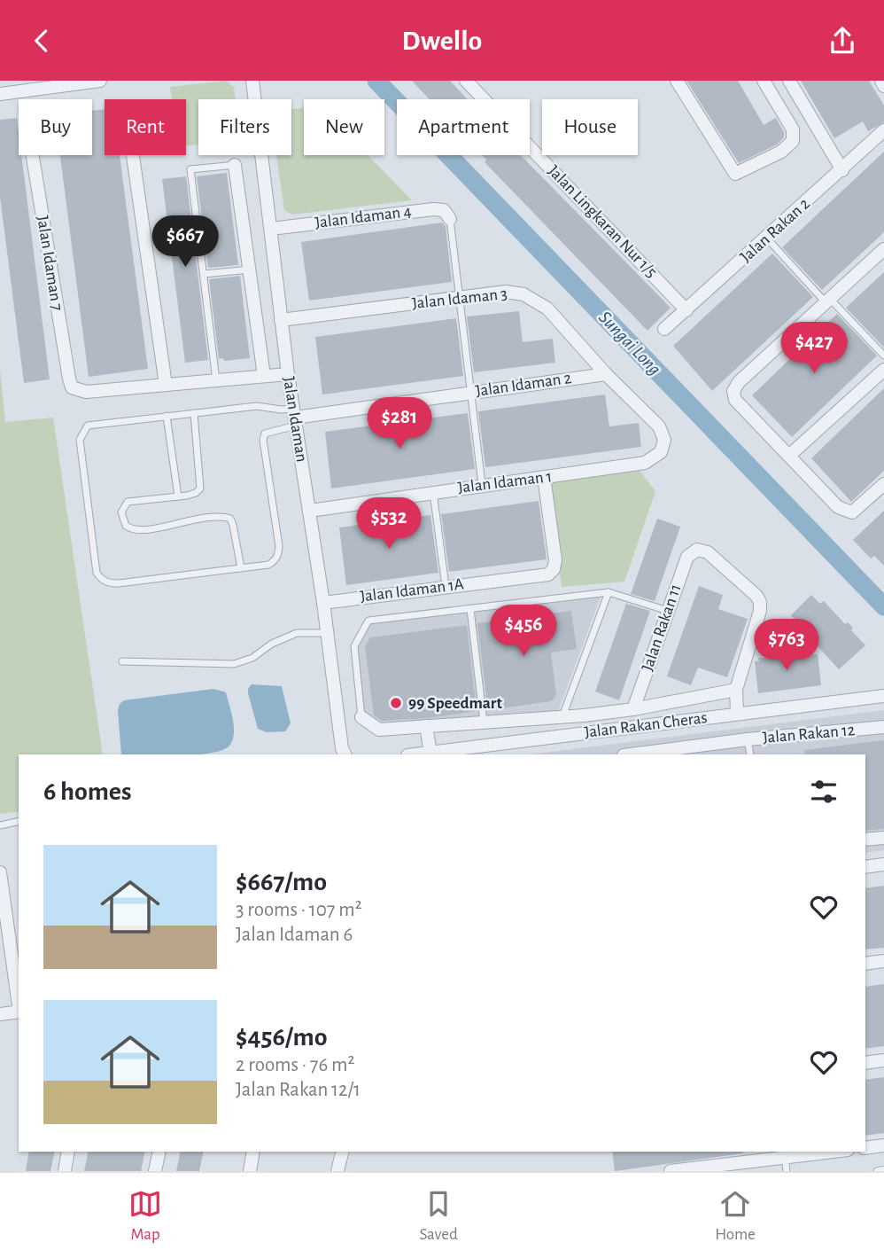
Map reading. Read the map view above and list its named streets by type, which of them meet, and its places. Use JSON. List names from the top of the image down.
{
  "streets": {
    "street": [
      "Jalan Idaman 4",
      "Jalan Lingkaran Nur 1/5",
      "Jalan Rakan 2",
      "Jalan Idaman 7",
      "Jalan Idaman 3",
      "Jalan Idaman 2",
      "Jalan Idaman",
      "Jalan Idaman 1",
      "Jalan Idaman 1A",
      "Jalan Rakan 11",
      "Jalan Rakan Cheras",
      "Jalan Rakan 12"
    ]
  },
  "crossings": [
    ["Jalan Idaman 4", "Jalan Idaman"],
    ["Jalan Lingkaran Nur 1/5", "Jalan Rakan 2"],
    ["Jalan Idaman 3", "Jalan Idaman 2"],
    ["Jalan Idaman 3", "Jalan Idaman"],
    ["Jalan Idaman 3", "Jalan Idaman 1"],
    ["Jalan Idaman 2", "Jalan Idaman"],
    ["Jalan Idaman", "Jalan Idaman 1"],
    ["Jalan Idaman", "Jalan Idaman 1A"],
    ["Jalan Idaman 1", "Jalan Idaman 1A"]
  ],
  "water": ["Sungai Long"],
  "places": ["99 Speedmart"],
  "page": {
    "header": "Dwello",
    "chip": [
      "Buy",
      "Rent",
      "Filters",
      "New",
      "Apartment",
      "House"
    ],
    "price": [
      "$667",
      "$427",
      "$281",
      "$532",
      "$456",
      "$763"
    ],
    "heading": "6 homes",
    "list": [
      {
        "name": "$667/mo",
        "note": "3 rooms · 107 m² · Jalan Idaman 6"
      },
      {
        "name": "$456/mo",
        "note": "2 rooms · 76 m² · Jalan Rakan 12/1"
      }
    ],
    "tabs": ["Map", "Saved", "Home"]
  }
}
